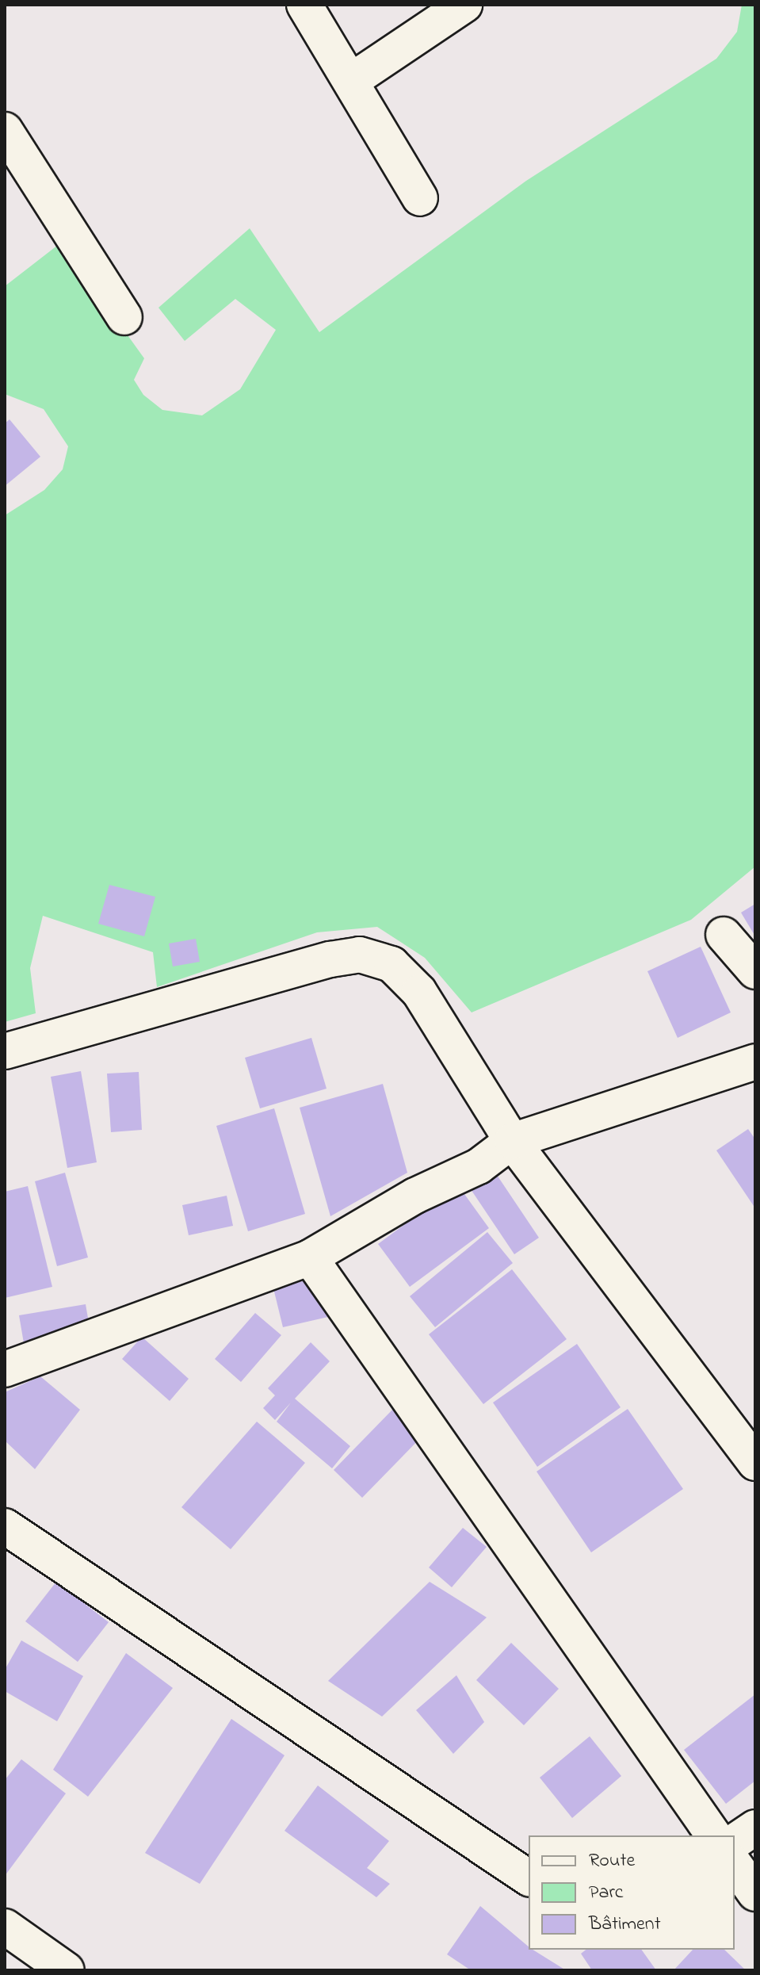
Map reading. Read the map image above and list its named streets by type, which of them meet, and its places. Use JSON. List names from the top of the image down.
{
  "legend": ["Route", "Parc", "Bâtiment"]
}
